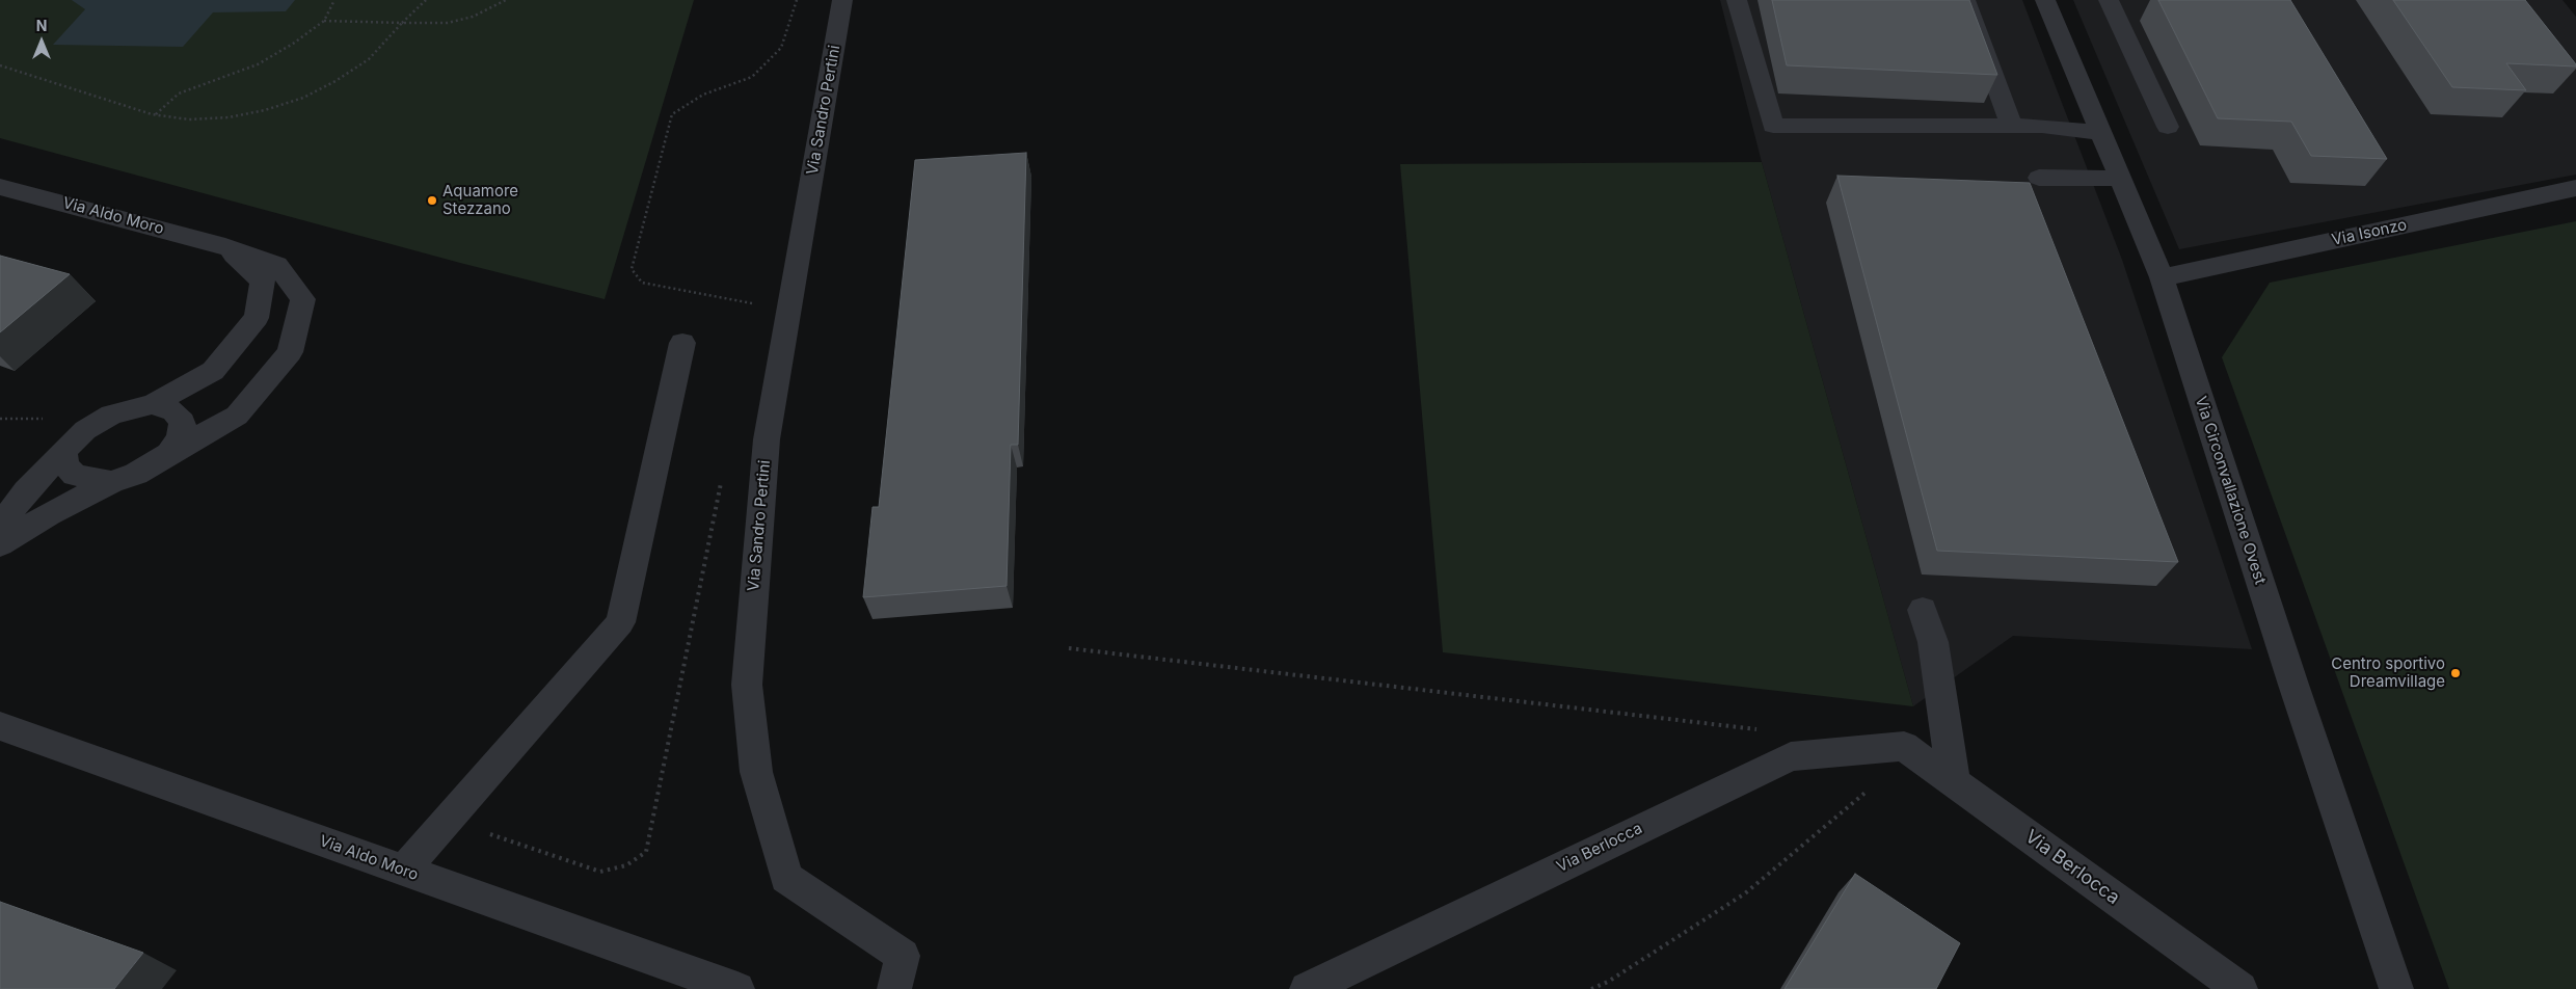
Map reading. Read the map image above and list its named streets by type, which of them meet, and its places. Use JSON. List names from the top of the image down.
{
  "streets": {
    "street": [
      "Via Sandro Pertini",
      "Via Aldo Moro",
      "Via Isonzo",
      "Via Circonvallazione Ovest",
      "Via Berlocca"
    ]
  },
  "crossings": [
    ["Via Isonzo", "Via Circonvallazione Ovest"]
  ],
  "places": ["Aquamore Stezzano", "Centro sportivo Dreamvillage"],
  "north": "top"
}
